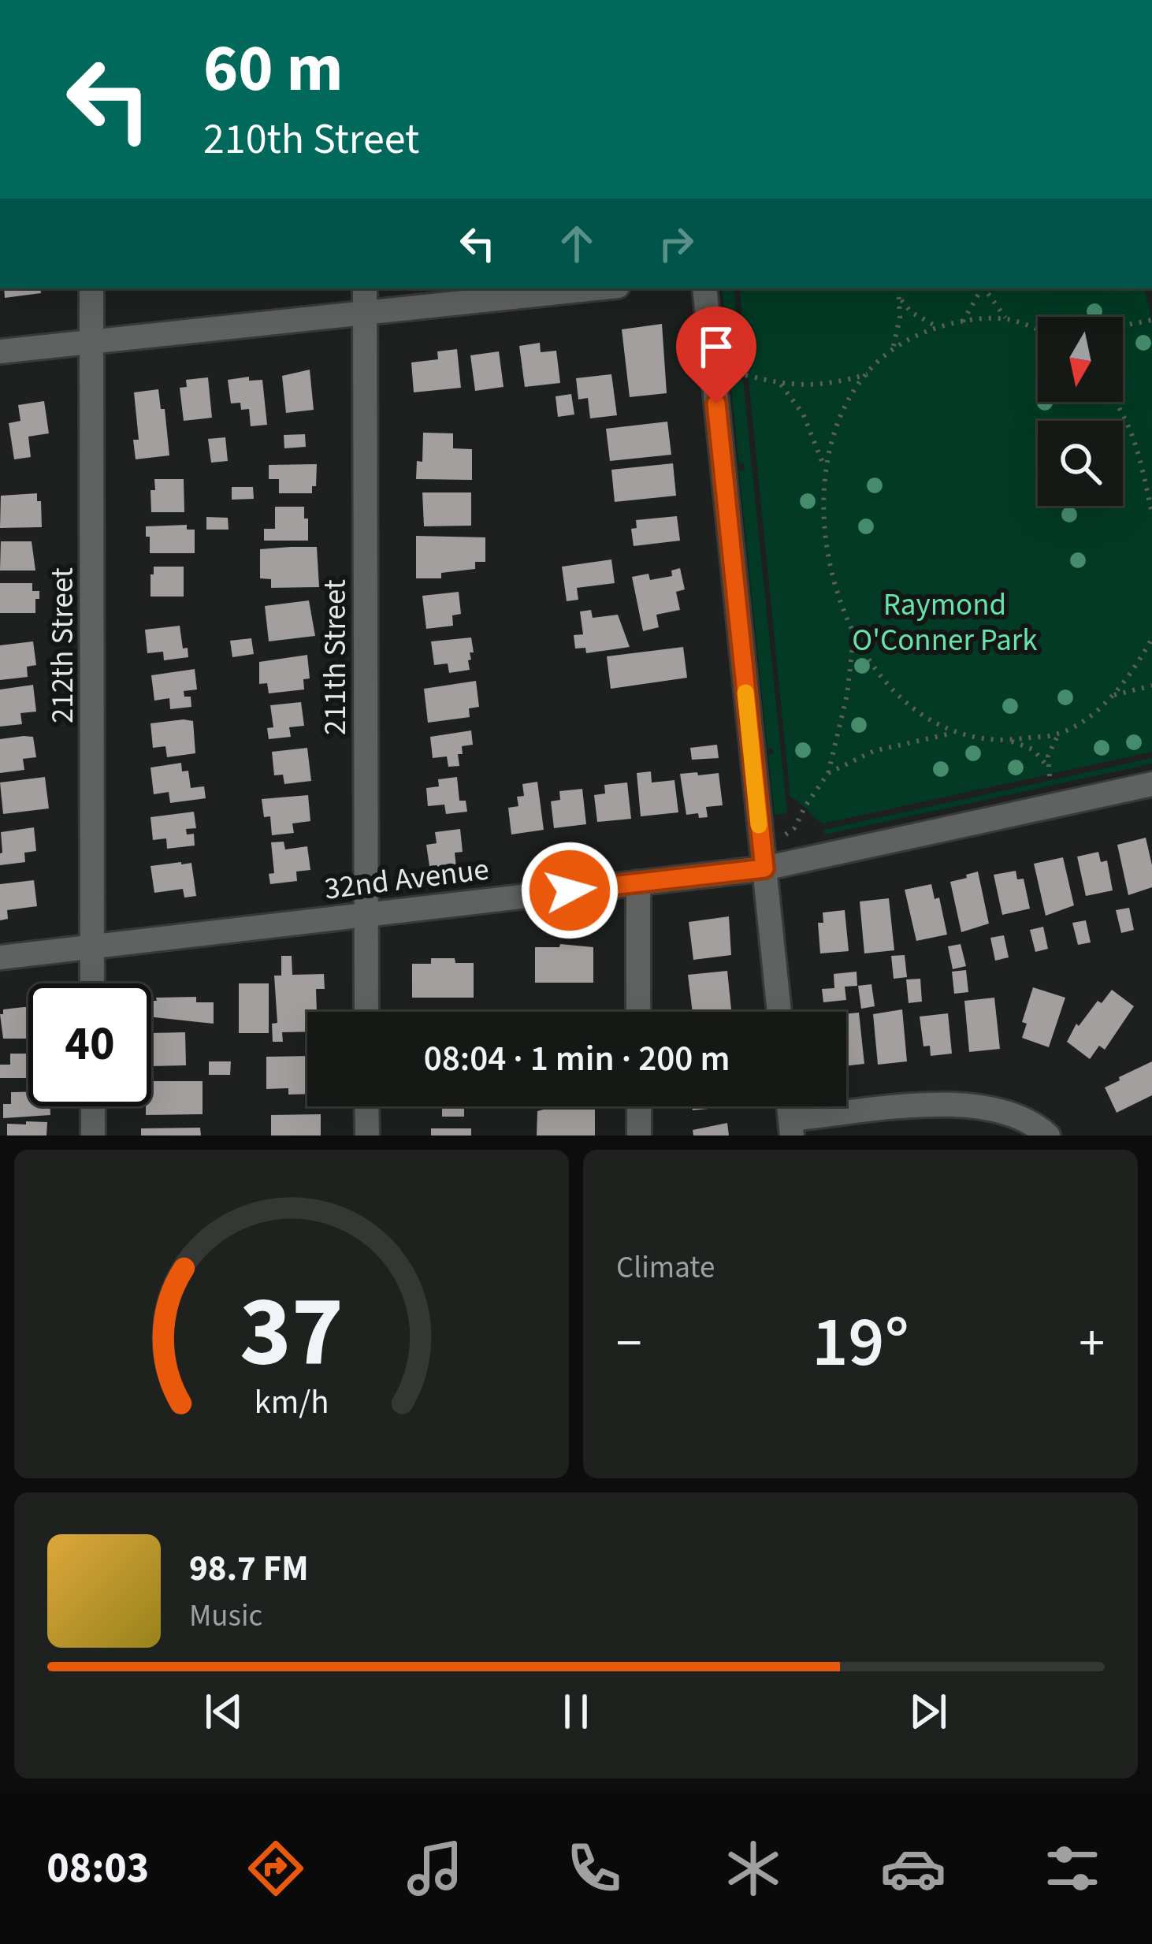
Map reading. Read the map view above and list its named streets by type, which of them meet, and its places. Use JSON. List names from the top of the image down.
{
  "streets": {
    "street": ["212th Street", "211th Street", "32nd Avenue"]
  },
  "crossings": [
    ["212th Street", "32nd Avenue"],
    ["211th Street", "32nd Avenue"]
  ],
  "parks": ["Raymond O'Conner Park"],
  "north": "bottom",
  "page": {
    "turn": ["60 m", "210th Street"],
    "limit": "40",
    "trip": "08:04 · 1 min · 200 m",
    "tile": "Climate",
    "heat": ["−", "19°", "+"],
    "song": ["98.7 FM", "Music"],
    "tabs": "08:03",
    "gauge": ["37", "km/h"]
  }
}
